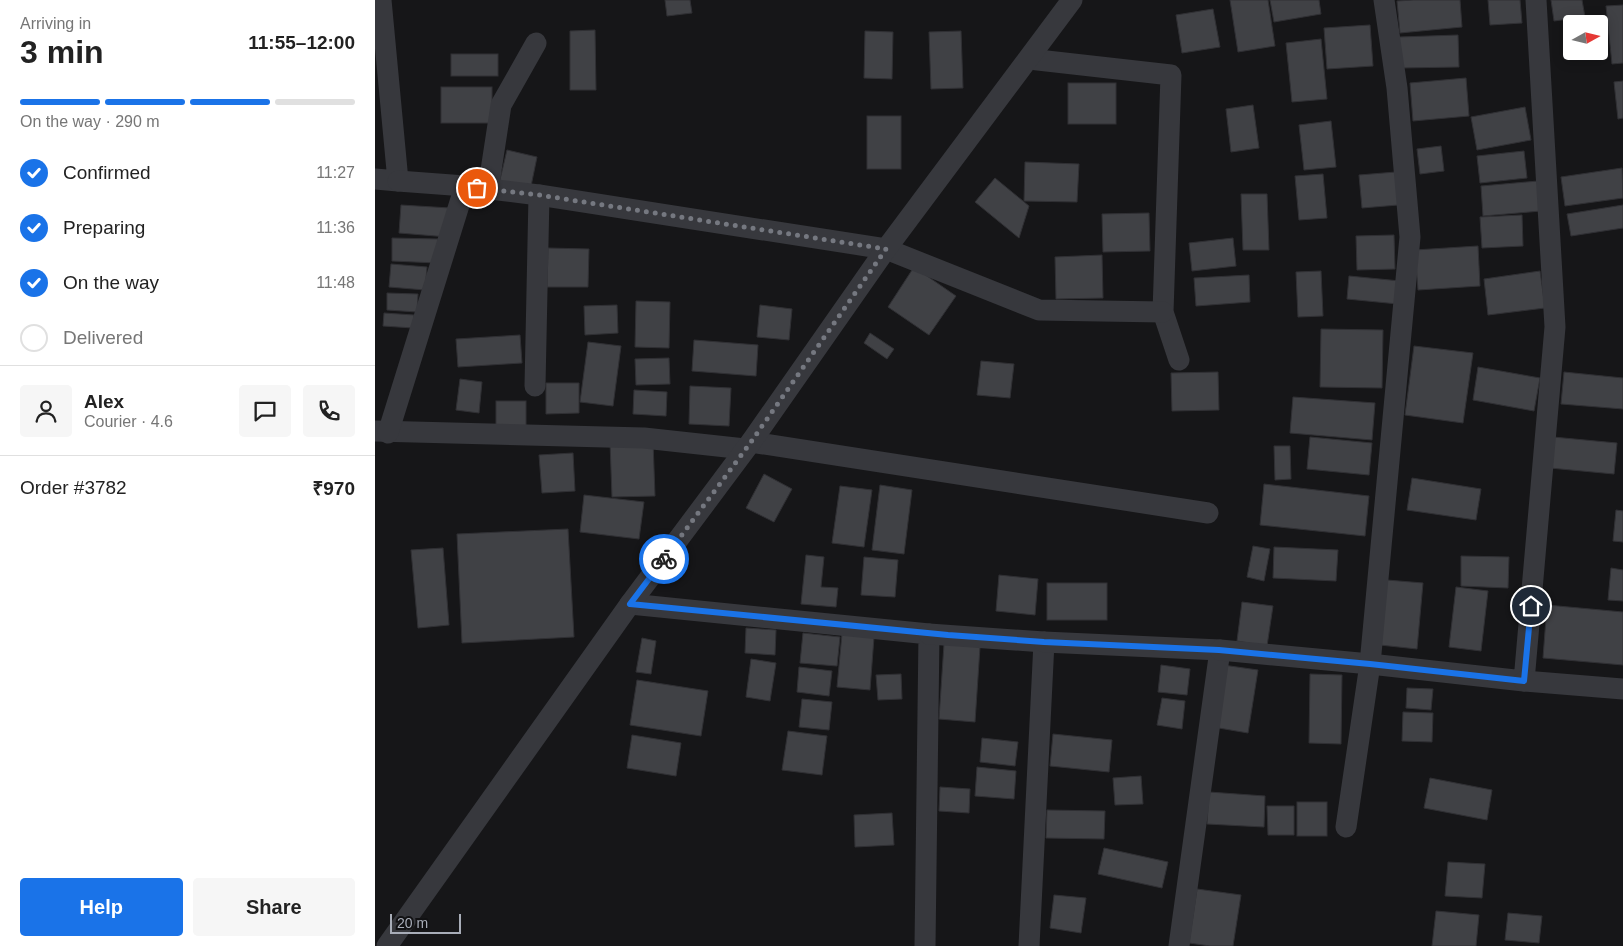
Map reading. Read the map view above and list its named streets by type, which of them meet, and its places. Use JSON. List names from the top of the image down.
{
  "scale_bar": "20 m",
  "north": "right",
  "page": {
    "heading": ["3 min", "Arriving in", "11:55–12:00"],
    "panel": [
      "Alex",
      "Courier · 4.6",
      "Order #3782",
      "₹970"
    ],
    "bar": "On the way · 290 m",
    "list": [
      ["Confirmed", "11:27"],
      ["Preparing", "11:36"],
      ["On the way", "11:48"],
      "Delivered"
    ],
    "buttons": ["Help", "Share"],
    "scale": "20 m"
  }
}
